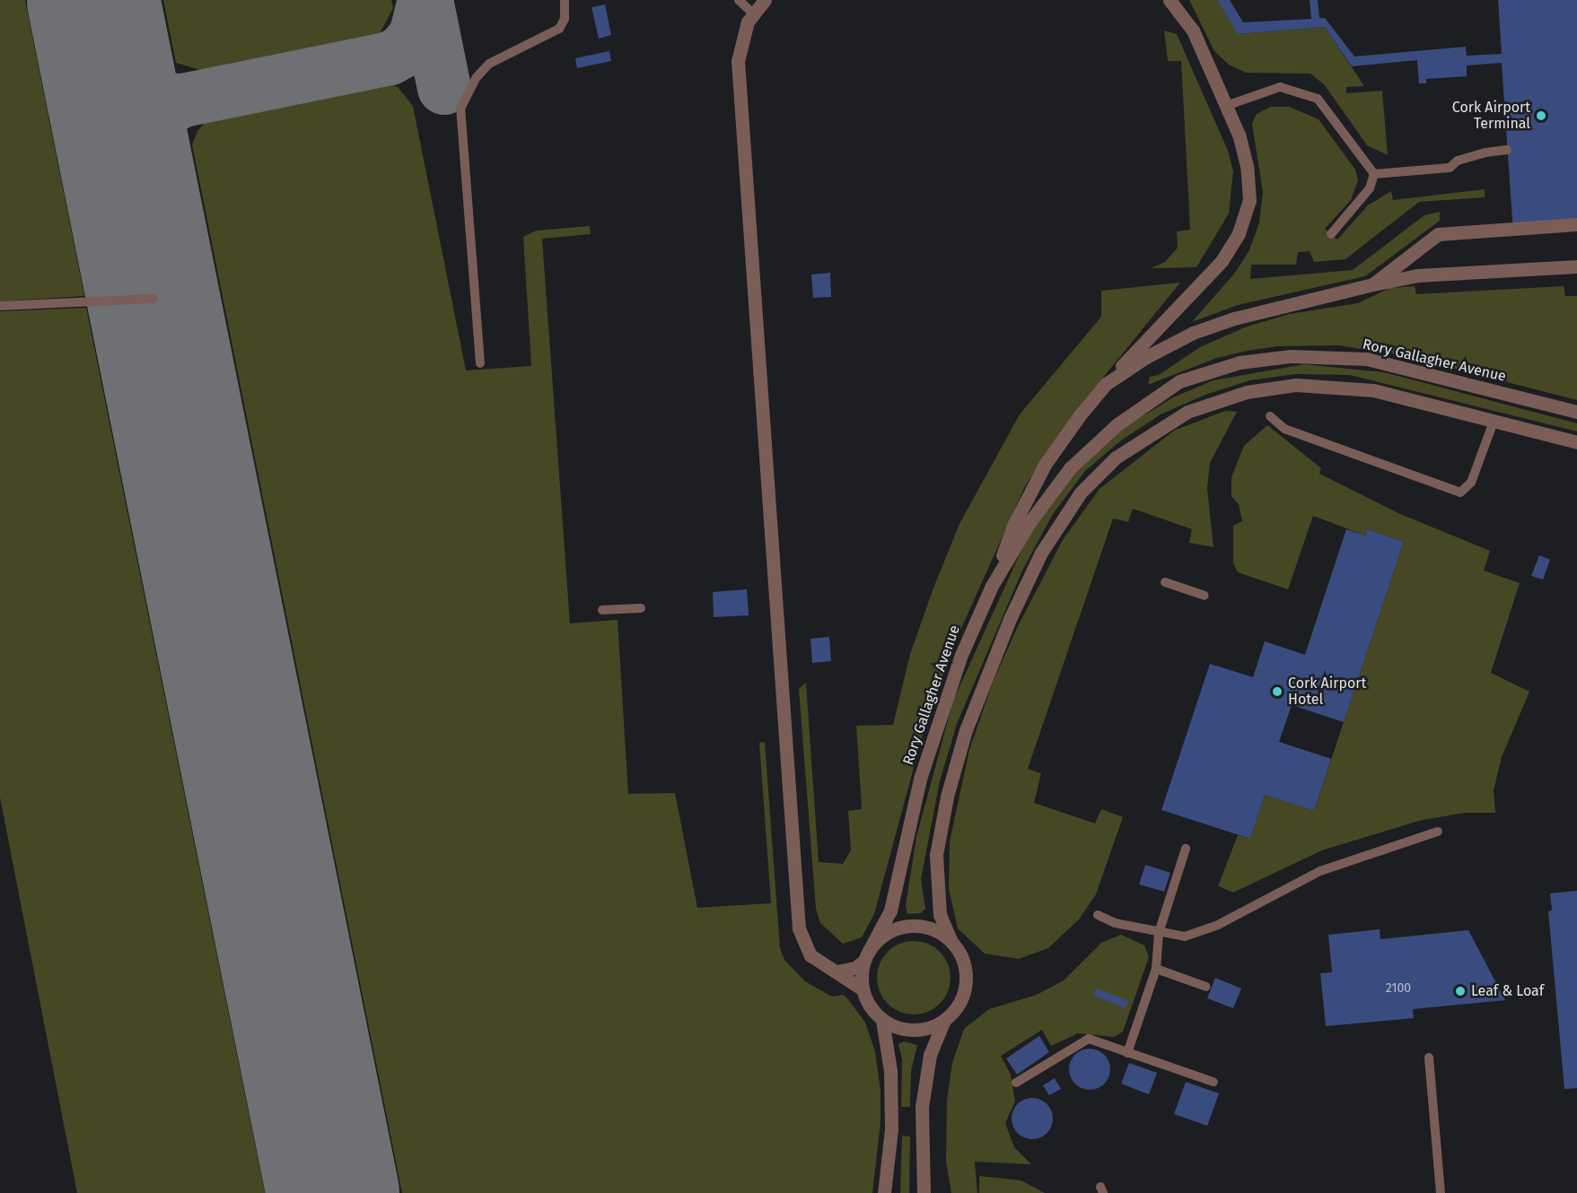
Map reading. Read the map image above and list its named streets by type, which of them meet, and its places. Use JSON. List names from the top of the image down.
{
  "streets": {
    "street": ["Rory Gallagher Avenue"]
  },
  "places": ["Cork Airport Terminal", "Cork Airport Hotel", "Leaf & Loaf"],
  "house_numbers": ["2100"]
}
